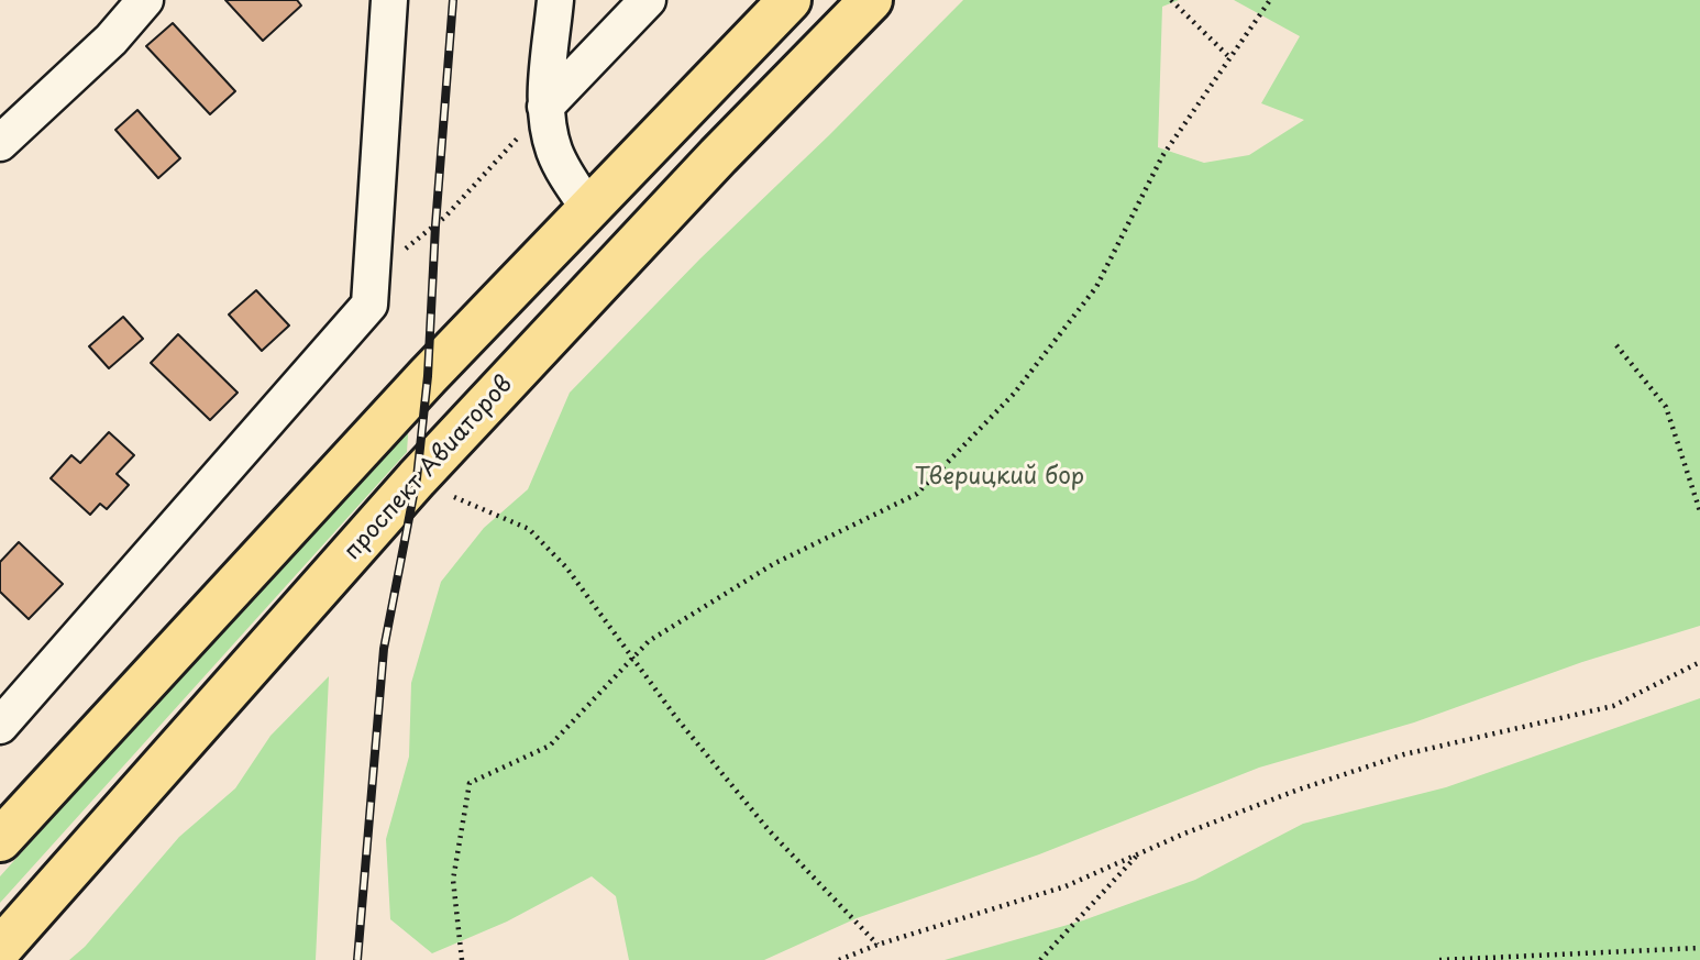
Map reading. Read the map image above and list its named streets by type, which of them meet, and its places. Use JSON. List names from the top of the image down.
{
  "streets": {
    "main road": ["проспект Авиаторов"]
  },
  "parks": ["Тверицкий бор"]
}
